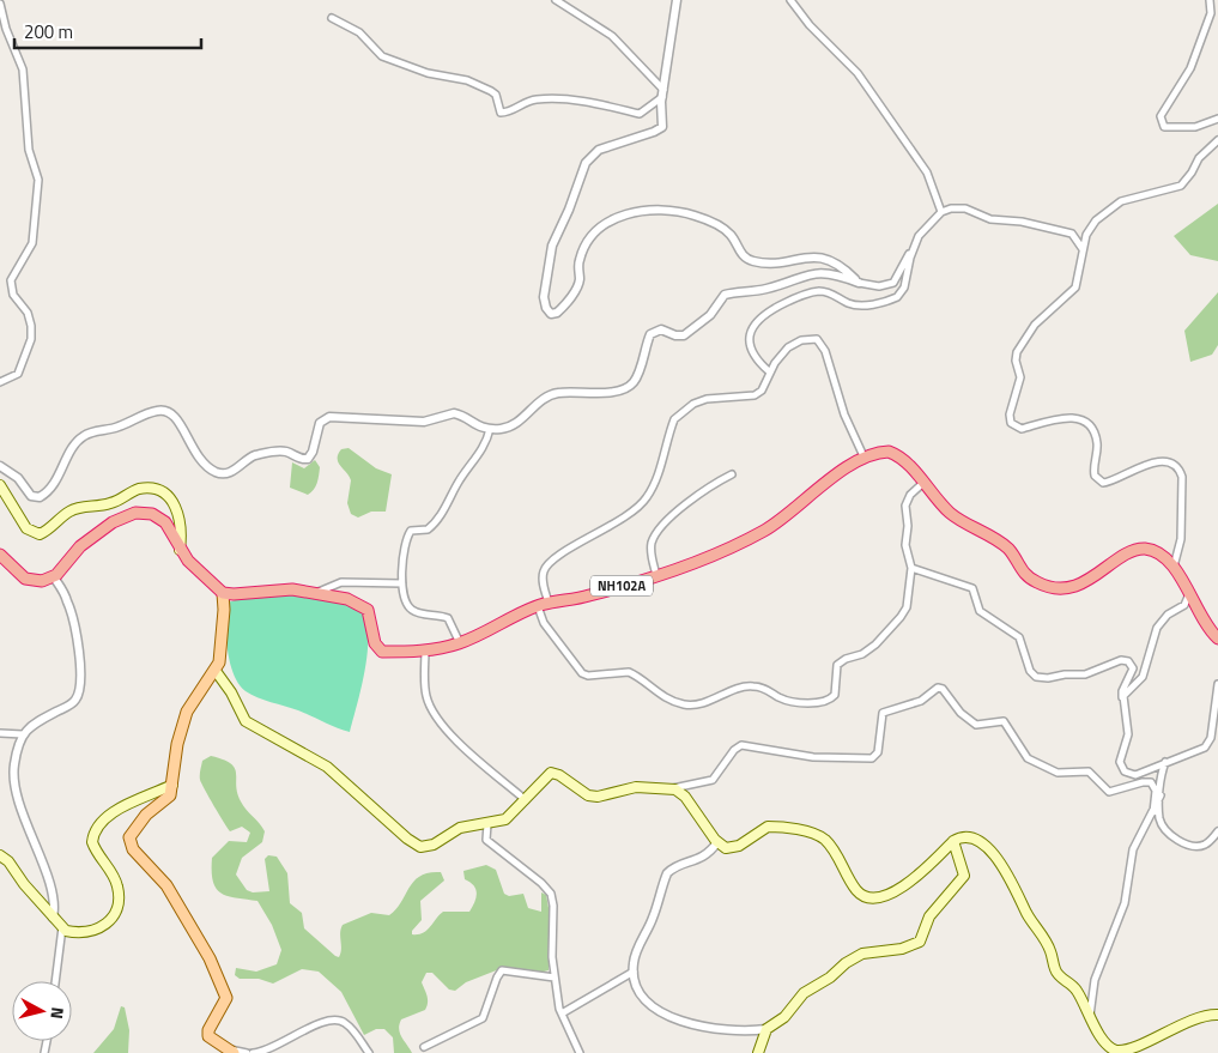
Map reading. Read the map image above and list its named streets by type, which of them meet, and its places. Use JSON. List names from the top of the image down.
{
  "streets": {
    "highway": ["NH102A"]
  },
  "scale_bar": "200 m",
  "north": "right"
}
